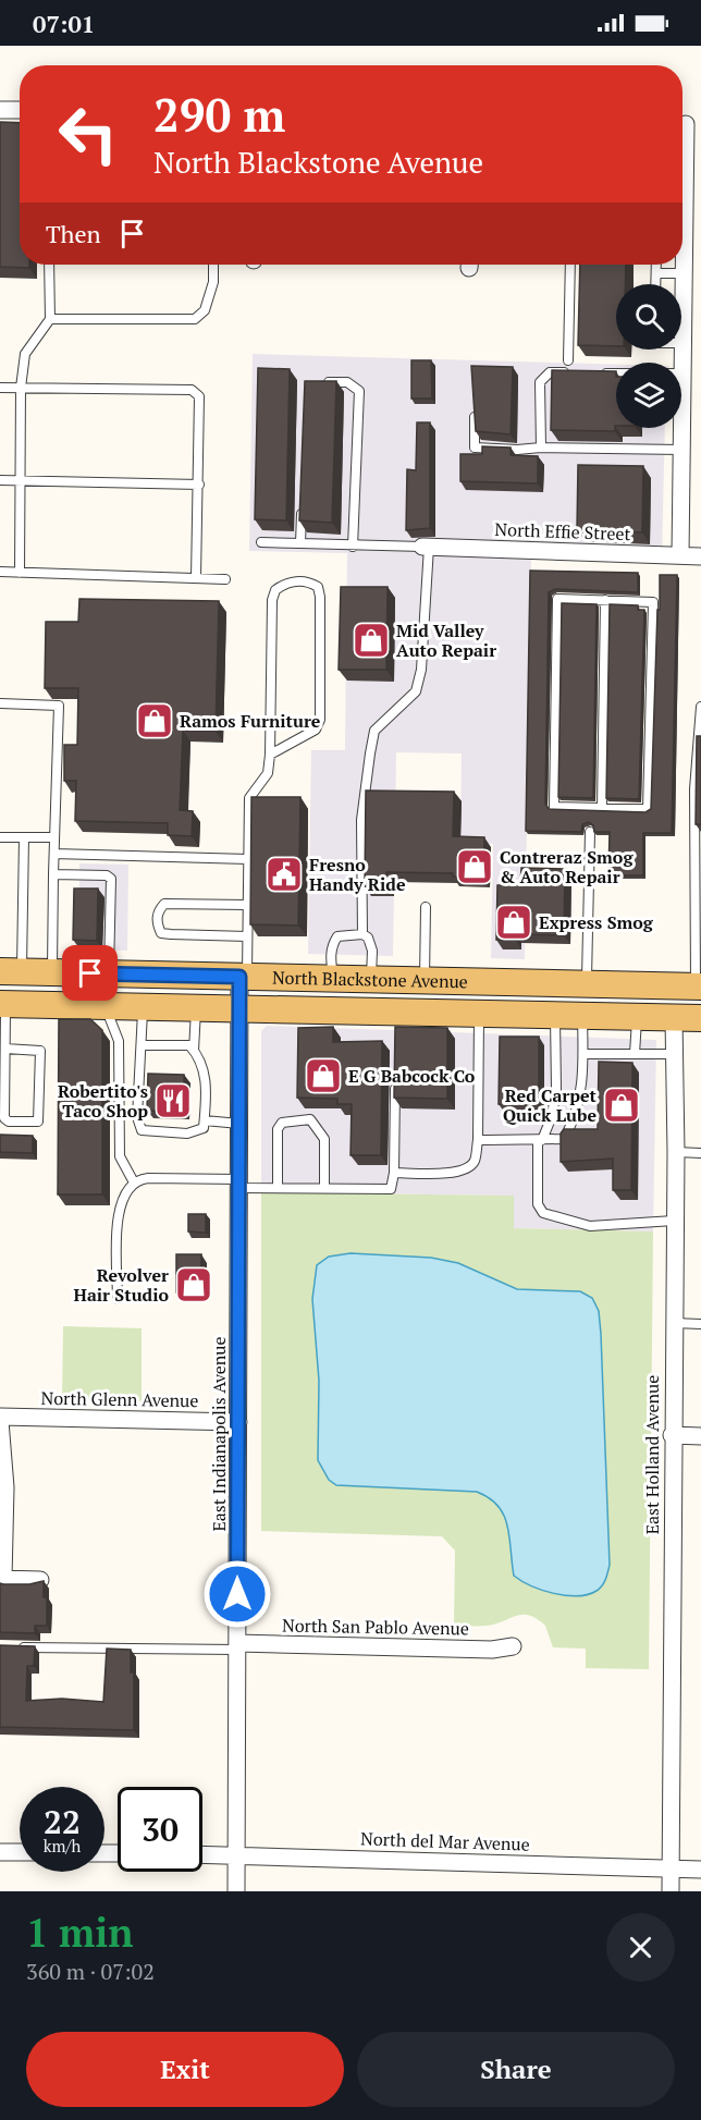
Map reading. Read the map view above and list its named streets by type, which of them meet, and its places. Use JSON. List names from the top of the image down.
{
  "streets": {
    "main road": ["North Blackstone Avenue"],
    "street": [
      "North Effie Street",
      "North Glenn Avenue",
      "East Indianapolis Avenue",
      "East Holland Avenue",
      "North San Pablo Avenue",
      "North del Mar Avenue"
    ]
  },
  "crossings": [
    ["North Blackstone Avenue", "East Indianapolis Avenue"],
    ["North Blackstone Avenue", "East Holland Avenue"],
    ["North Glenn Avenue", "East Indianapolis Avenue"],
    ["East Indianapolis Avenue", "North San Pablo Avenue"],
    ["East Indianapolis Avenue", "North del Mar Avenue"],
    ["East Holland Avenue", "North del Mar Avenue"]
  ],
  "places": {
    "shop": [
      "Mid Valley Auto Repair",
      "Ramos Furniture",
      "Contreraz Smog & Auto Repair",
      "Express Smog",
      "E G Babcock Co",
      "Red Carpet Quick Lube",
      "Revolver Hair Studio"
    ],
    "public building": ["Fresno Handy Ride"],
    "restaurant": ["Robertito's Taco Shop"]
  },
  "page": {
    "status": "07:01",
    "turn": ["290 m", "North Blackstone Avenue"],
    "then": "Then",
    "speed": "22 km/h",
    "limit": "30",
    "heading": ["1 min", "360 m · 07:02"],
    "buttons": ["Exit", "Share"]
  }
}
